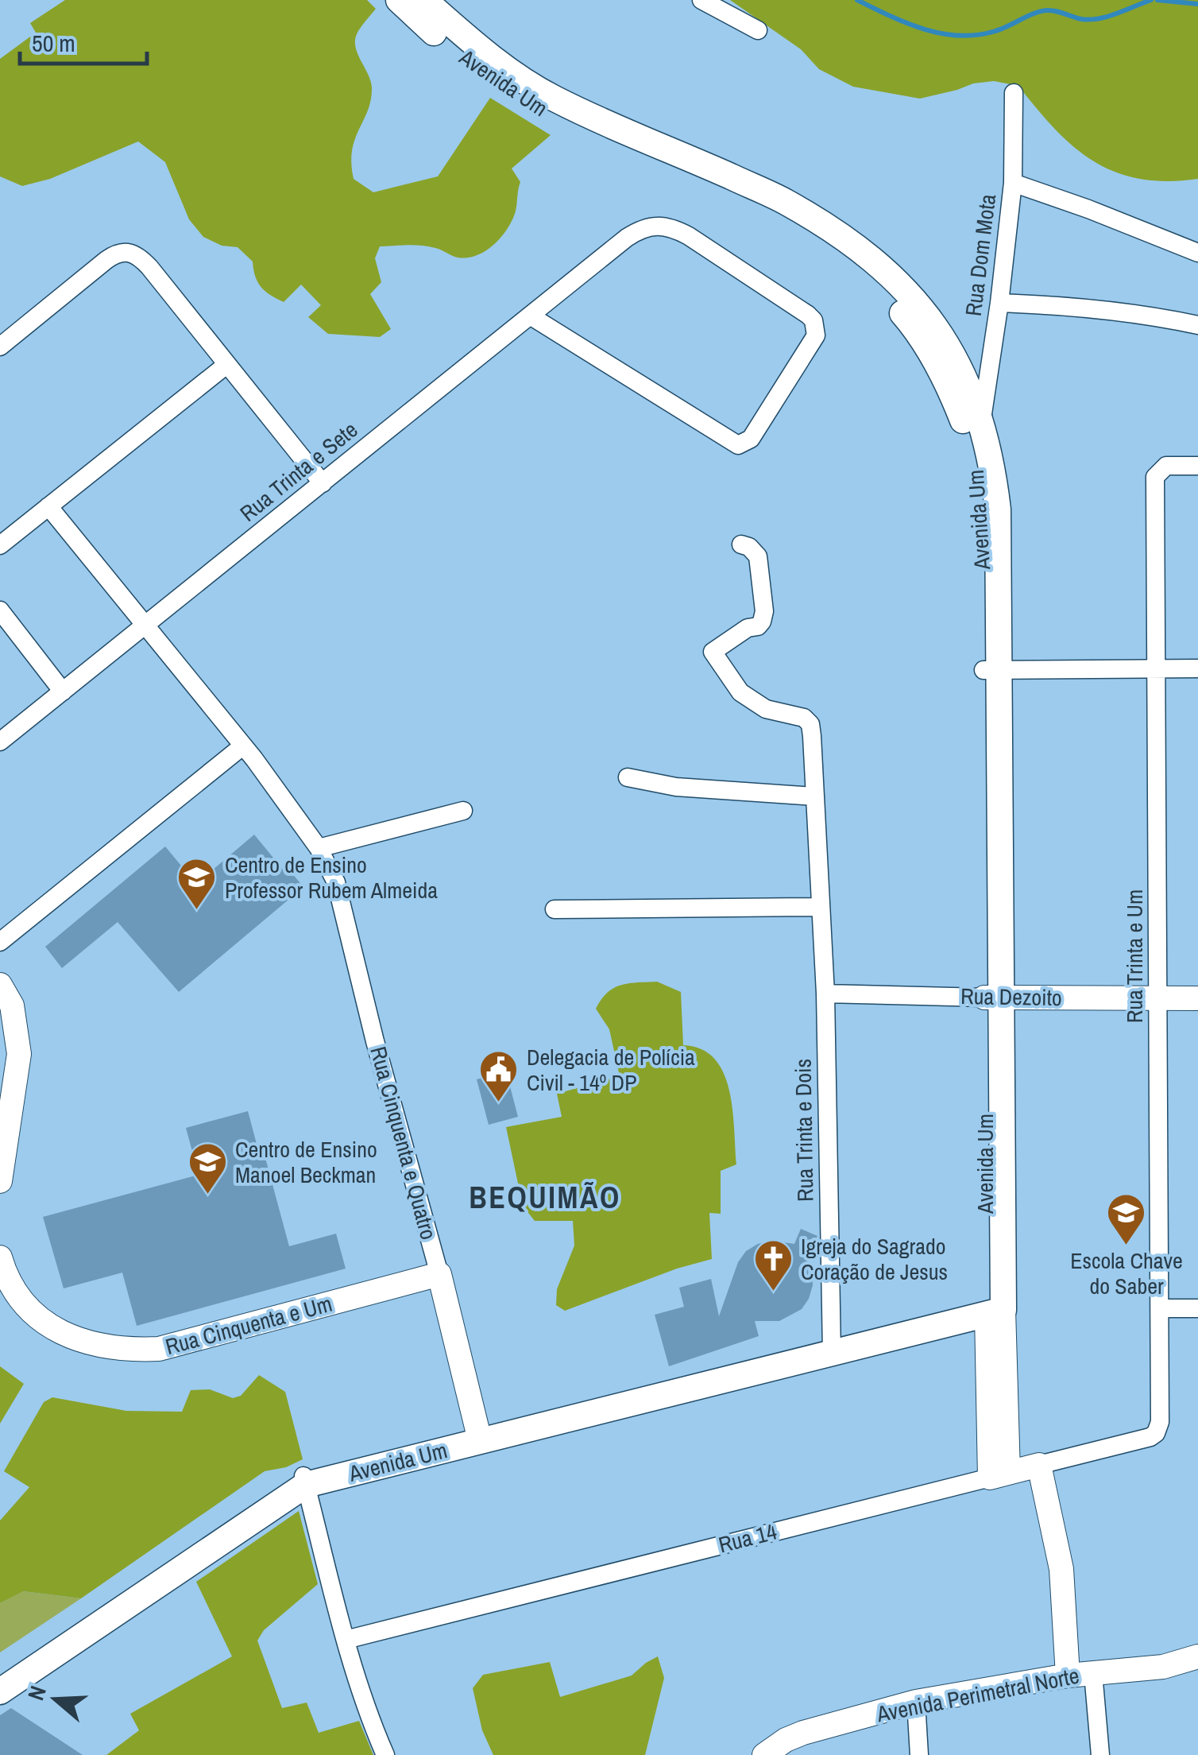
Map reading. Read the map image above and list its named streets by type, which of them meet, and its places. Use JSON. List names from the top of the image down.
{
  "streets": {
    "main road": ["Avenida Um"],
    "street": [
      "Rua Dom Mota",
      "Rua Trinta e Sete",
      "Rua Trinta e Um",
      "Rua Dezoito",
      "Rua Trinta e Dois",
      "Rua Cinquenta e Quatro",
      "Rua Cinquenta e Um",
      "Rua 14",
      "Avenida Perimetral Norte"
    ]
  },
  "crossings": [
    ["Avenida Um", "Rua Dom Mota"],
    ["Avenida Um", "Rua Dezoito"],
    ["Avenida Um", "Rua Trinta e Dois"],
    ["Avenida Um", "Rua Cinquenta e Quatro"],
    ["Avenida Um", "Rua 14"],
    ["Rua Trinta e Sete", "Rua Cinquenta e Quatro"],
    ["Rua Trinta e Um", "Rua Dezoito"],
    ["Rua Trinta e Um", "Rua 14"],
    ["Rua Dezoito", "Rua Trinta e Dois"],
    ["Rua Cinquenta e Quatro", "Rua Cinquenta e Um"]
  ],
  "districts": ["BEQUIMÃO"],
  "places": {
    "school or university": ["Centro de Ensino Professor Rubem Almeida", "Centro de Ensino Manoel Beckman", "Escola Chave do Saber"],
    "public building": ["Delegacia de Polícia Civil - 14º DP"],
    "church": ["Igreja do Sagrado Coração de Jesus"]
  },
  "scale_bar": "50 m",
  "north": "left"
}
